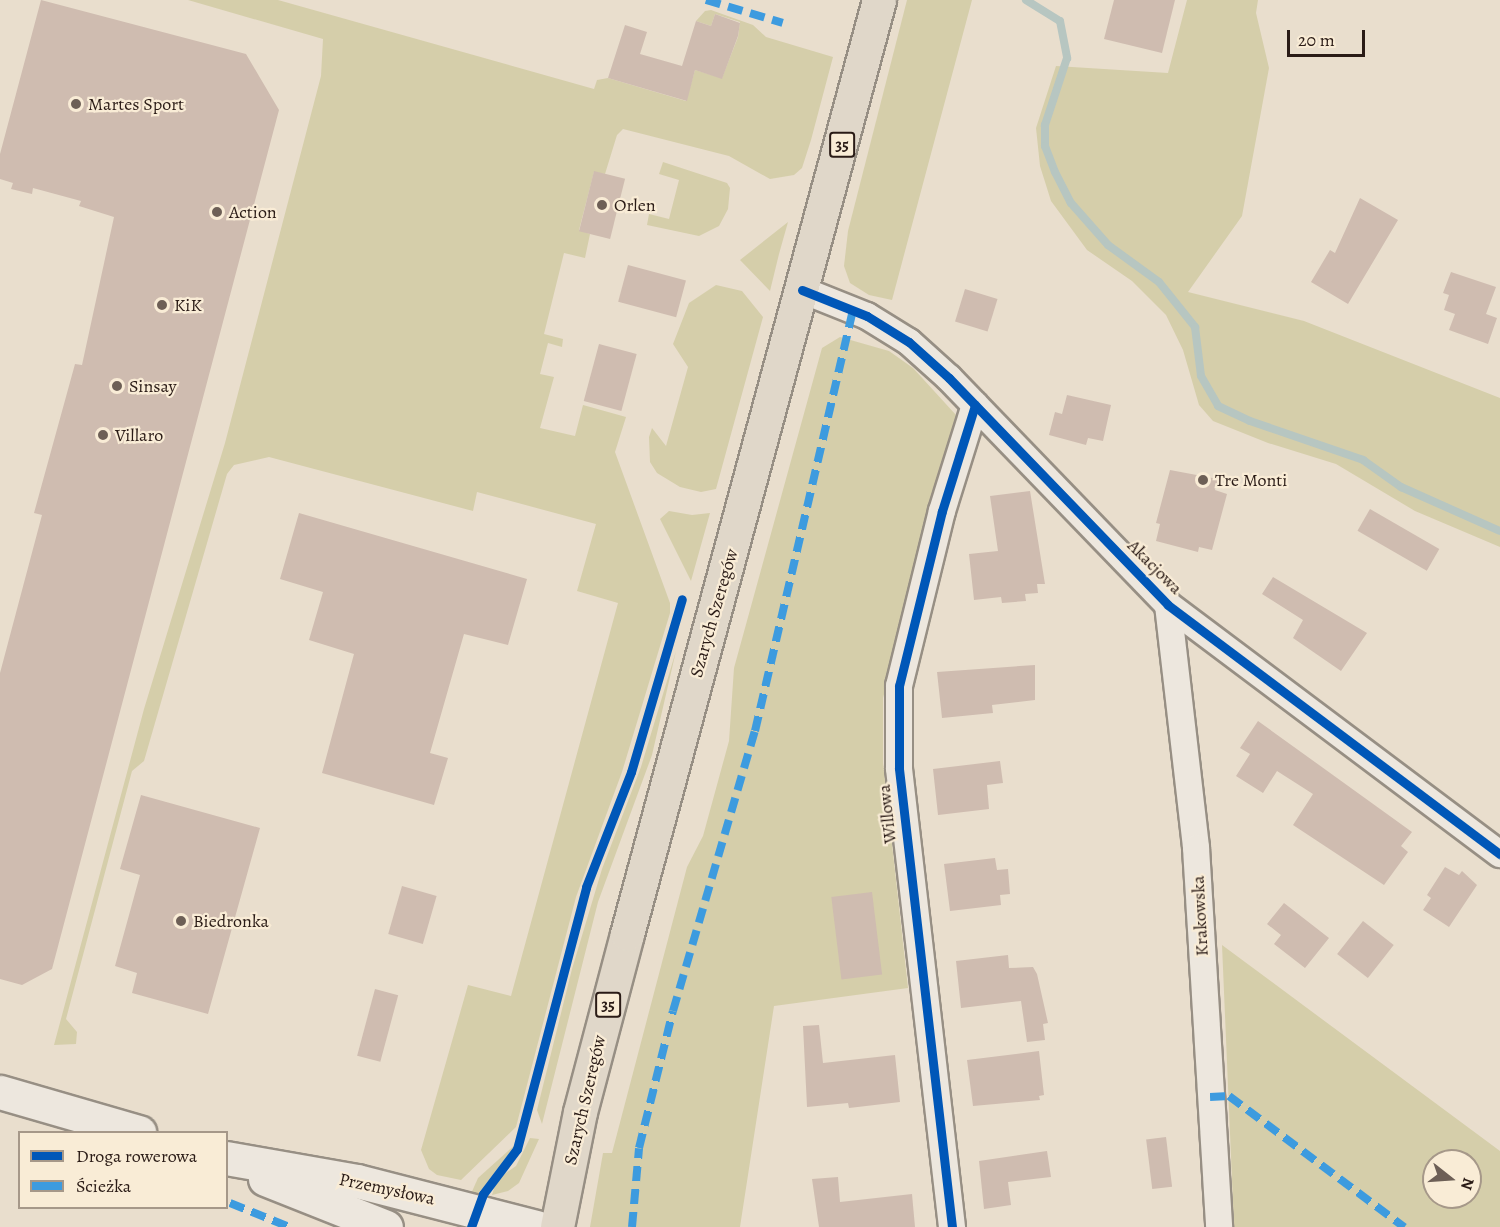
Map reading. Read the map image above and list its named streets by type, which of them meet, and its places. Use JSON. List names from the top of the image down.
{
  "streets": {
    "main road": ["35", "Szarych Szeregów", "Przemysłowa"],
    "street": ["Akacjowa", "Willowa", "Krakowska"]
  },
  "crossings": [
    ["Akacjowa", "Szarych Szeregów"],
    ["Akacjowa", "Willowa"],
    ["Akacjowa", "Krakowska"]
  ],
  "places": [
    "Martes Sport",
    "Orlen",
    "Action",
    "KiK",
    "Sinsay",
    "Villaro",
    "Tre Monti",
    "Biedronka"
  ],
  "legend": ["Droga rowerowa", "Ścieżka"],
  "scale_bar": "20 m",
  "north": "right"
}
